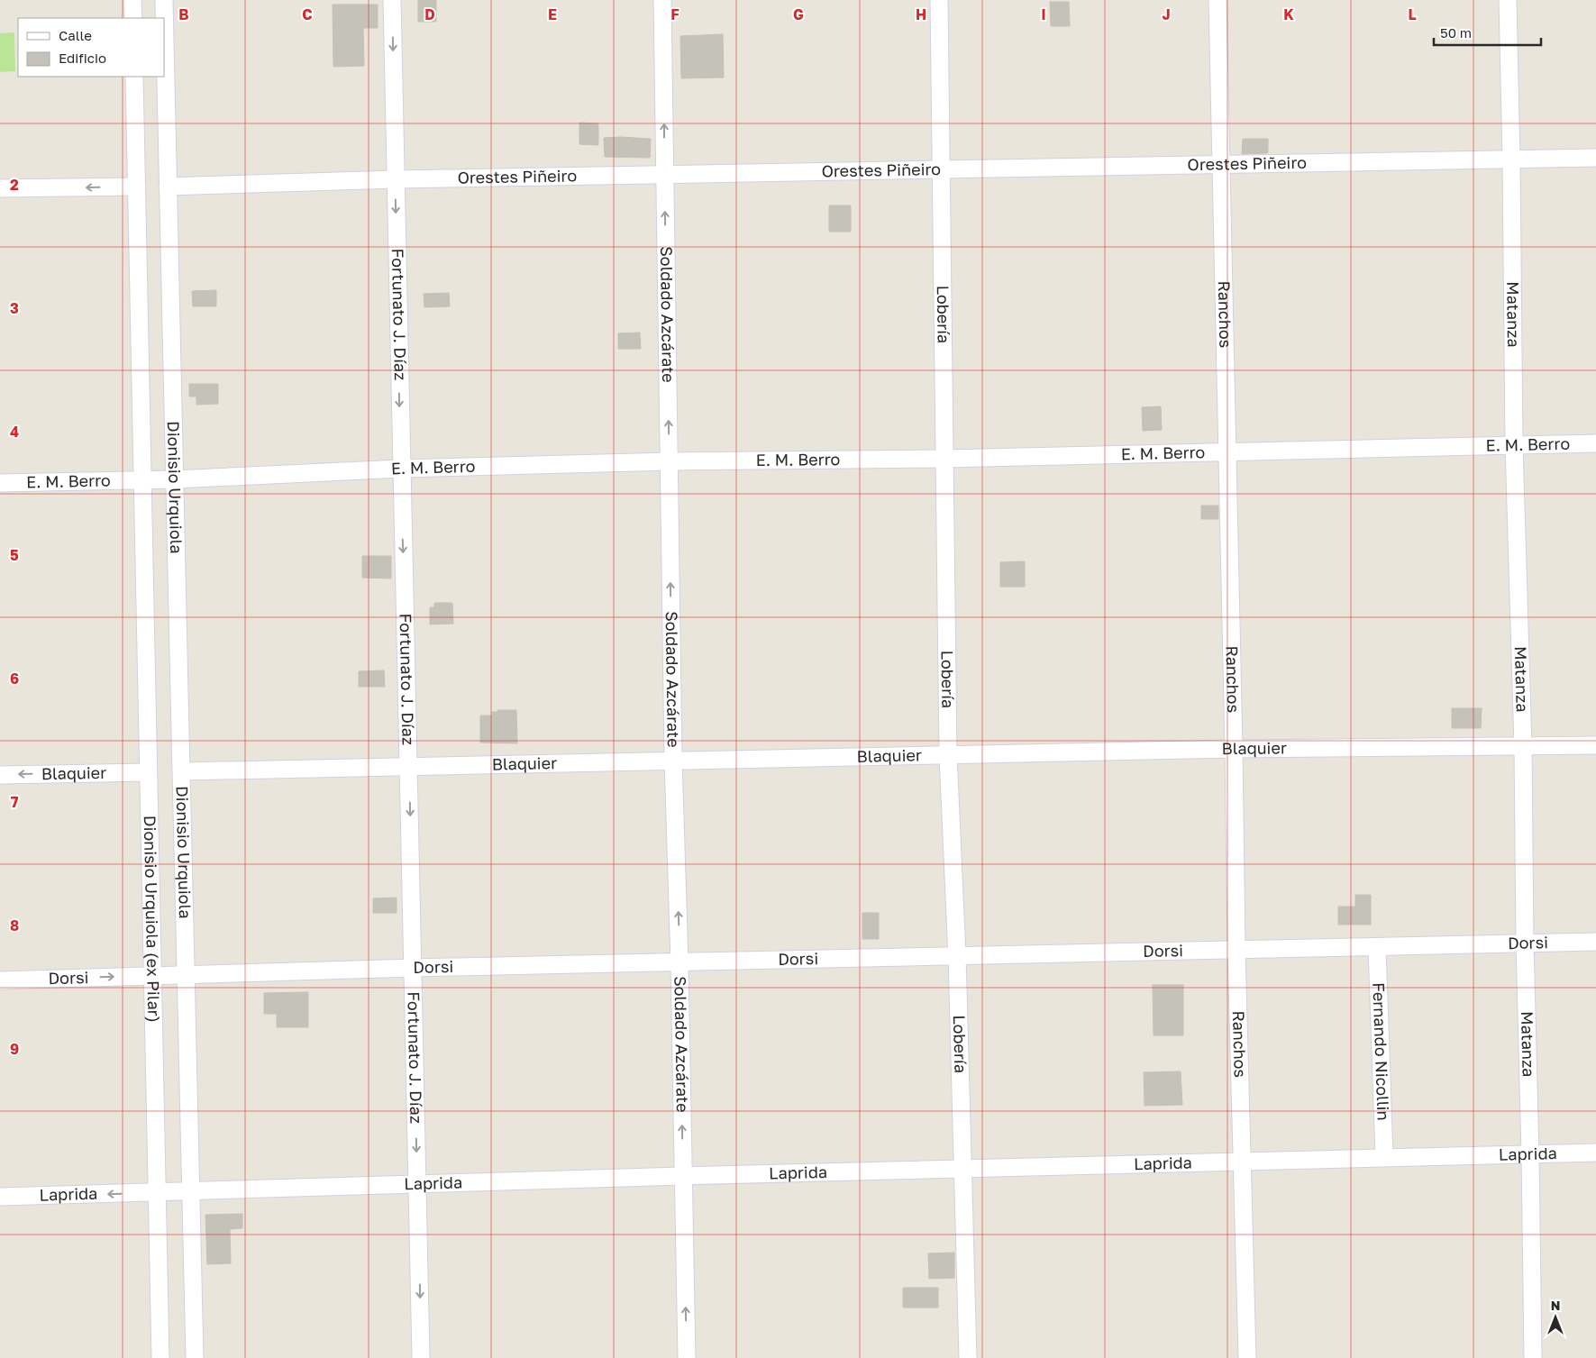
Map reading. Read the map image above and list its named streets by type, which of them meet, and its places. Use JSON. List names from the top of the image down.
{
  "streets": {
    "street": [
      "Orestes Piñeiro",
      "Fortunato J. Díaz",
      "Soldado Azcárate",
      "Lobería",
      "Ranchos",
      "Matanza",
      "E. M. Berro",
      "Dionisio Urquiola",
      "Blaquier",
      "Dionisio Urquiola (ex Pilar)",
      "Dorsi",
      "Fernando Nicollin",
      "Laprida"
    ]
  },
  "crossings": [
    ["Orestes Piñeiro", "Fortunato J. Díaz"],
    ["Orestes Piñeiro", "Soldado Azcárate"],
    ["Orestes Piñeiro", "Lobería"],
    ["Orestes Piñeiro", "Ranchos"],
    ["Orestes Piñeiro", "Matanza"],
    ["Orestes Piñeiro", "Dionisio Urquiola"],
    ["Fortunato J. Díaz", "E. M. Berro"],
    ["Fortunato J. Díaz", "Blaquier"],
    ["Fortunato J. Díaz", "Dorsi"],
    ["Fortunato J. Díaz", "Laprida"],
    ["Soldado Azcárate", "E. M. Berro"],
    ["Soldado Azcárate", "Blaquier"],
    ["Soldado Azcárate", "Dorsi"],
    ["Soldado Azcárate", "Laprida"],
    ["Lobería", "E. M. Berro"],
    ["Lobería", "Blaquier"],
    ["Lobería", "Dorsi"],
    ["Lobería", "Laprida"],
    ["Ranchos", "E. M. Berro"],
    ["Ranchos", "Blaquier"],
    ["Ranchos", "Dorsi"],
    ["Ranchos", "Laprida"],
    ["Matanza", "E. M. Berro"],
    ["Matanza", "Blaquier"],
    ["Matanza", "Dorsi"],
    ["Matanza", "Laprida"],
    ["E. M. Berro", "Dionisio Urquiola"],
    ["E. M. Berro", "Dionisio Urquiola (ex Pilar)"],
    ["Dionisio Urquiola", "Blaquier"],
    ["Dionisio Urquiola", "Dionisio Urquiola (ex Pilar)"],
    ["Dionisio Urquiola", "Dorsi"],
    ["Blaquier", "Dionisio Urquiola (ex Pilar)"],
    ["Dionisio Urquiola (ex Pilar)", "Dorsi"],
    ["Dionisio Urquiola (ex Pilar)", "Laprida"],
    ["Dorsi", "Fernando Nicollin"],
    ["Fernando Nicollin", "Laprida"]
  ],
  "one_way": ["Fortunato J. Díaz", "Soldado Azcárate"],
  "legend": ["Calle", "Edificio"],
  "scale_bar": "50 m",
  "north": "top",
  "grid": {
    "columns": [
      "B",
      "C",
      "D",
      "E",
      "F",
      "G",
      "H",
      "I",
      "J",
      "K",
      "L"
    ],
    "rows": [
      "2",
      "3",
      "4",
      "5",
      "6",
      "7",
      "8",
      "9"
    ]
  }
}
